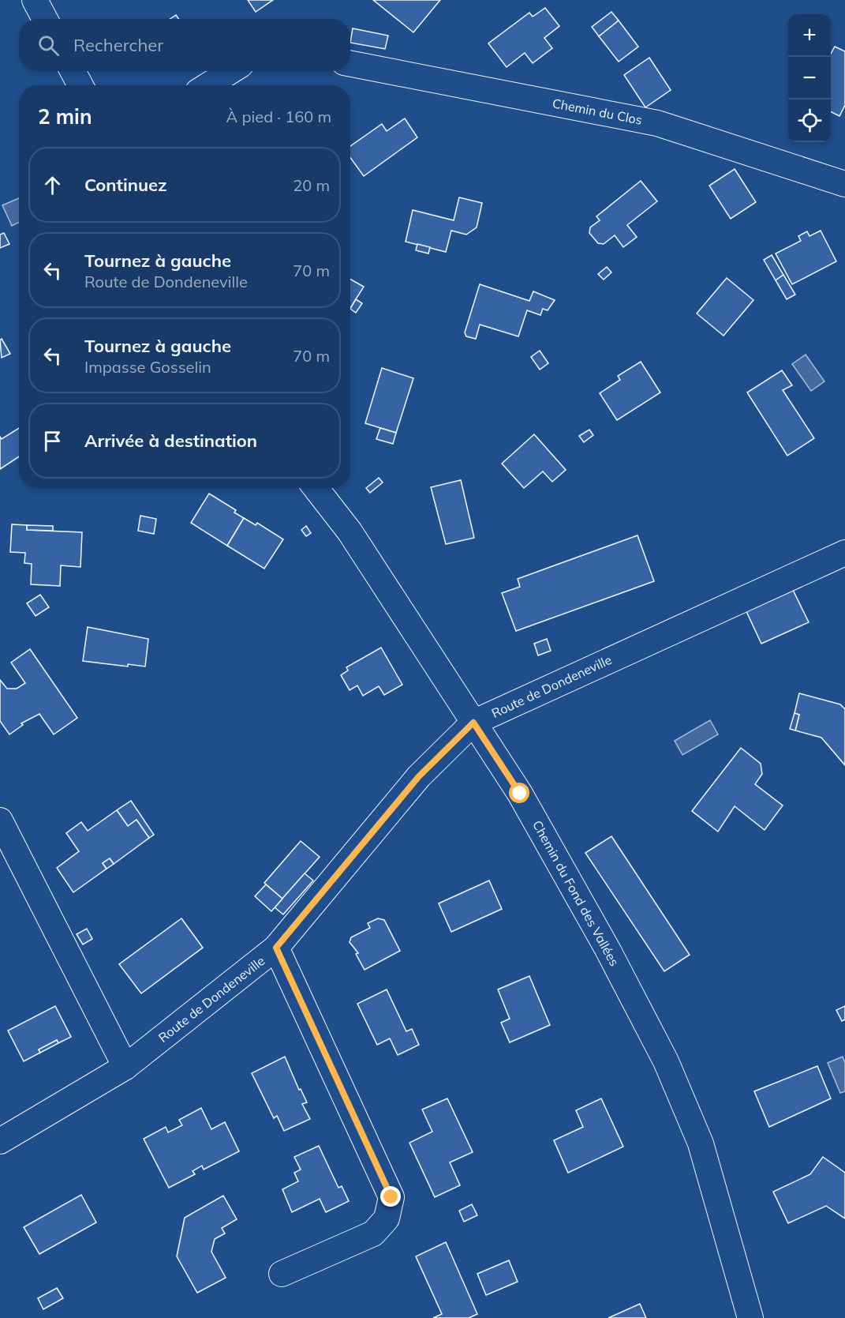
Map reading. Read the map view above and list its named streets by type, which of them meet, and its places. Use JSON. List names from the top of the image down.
{
  "streets": {
    "street": ["Chemin du Clos", "Route de Dondeneville", "Chemin du Fond des Vallées"]
  },
  "crossings": [
    ["Route de Dondeneville", "Chemin du Fond des Vallées"]
  ],
  "page": {
    "map_buttons": ["+", "−"],
    "search": "Rechercher",
    "heading": ["2 min", "À pied · 160 m"],
    "list": [
      ["Continuez", "20 m"],
      ["Tournez à gauche", "Route de Dondeneville", "70 m"],
      ["Tournez à gauche", "Impasse Gosselin", "70 m"],
      "Arrivée à destination"
    ]
  }
}
